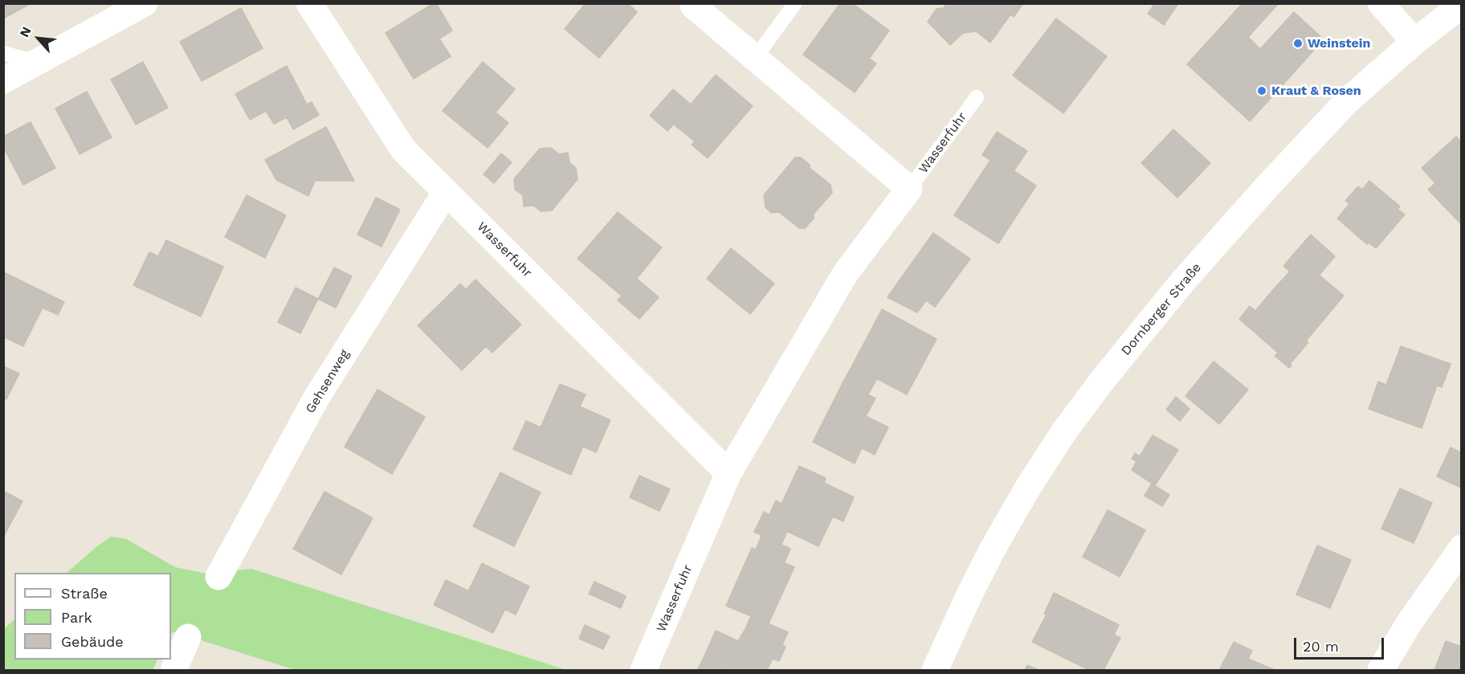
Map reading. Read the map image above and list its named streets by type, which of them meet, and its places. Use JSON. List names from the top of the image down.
{
  "streets": {
    "street": ["Wasserfuhr", "Dornberger Straße", "Gehsenweg"]
  },
  "crossings": [
    ["Wasserfuhr", "Gehsenweg"]
  ],
  "places": ["Weinstein", "Kraut & Rosen"],
  "legend": ["Straße", "Park", "Gebäude"],
  "scale_bar": "20 m",
  "north": "top left"
}
